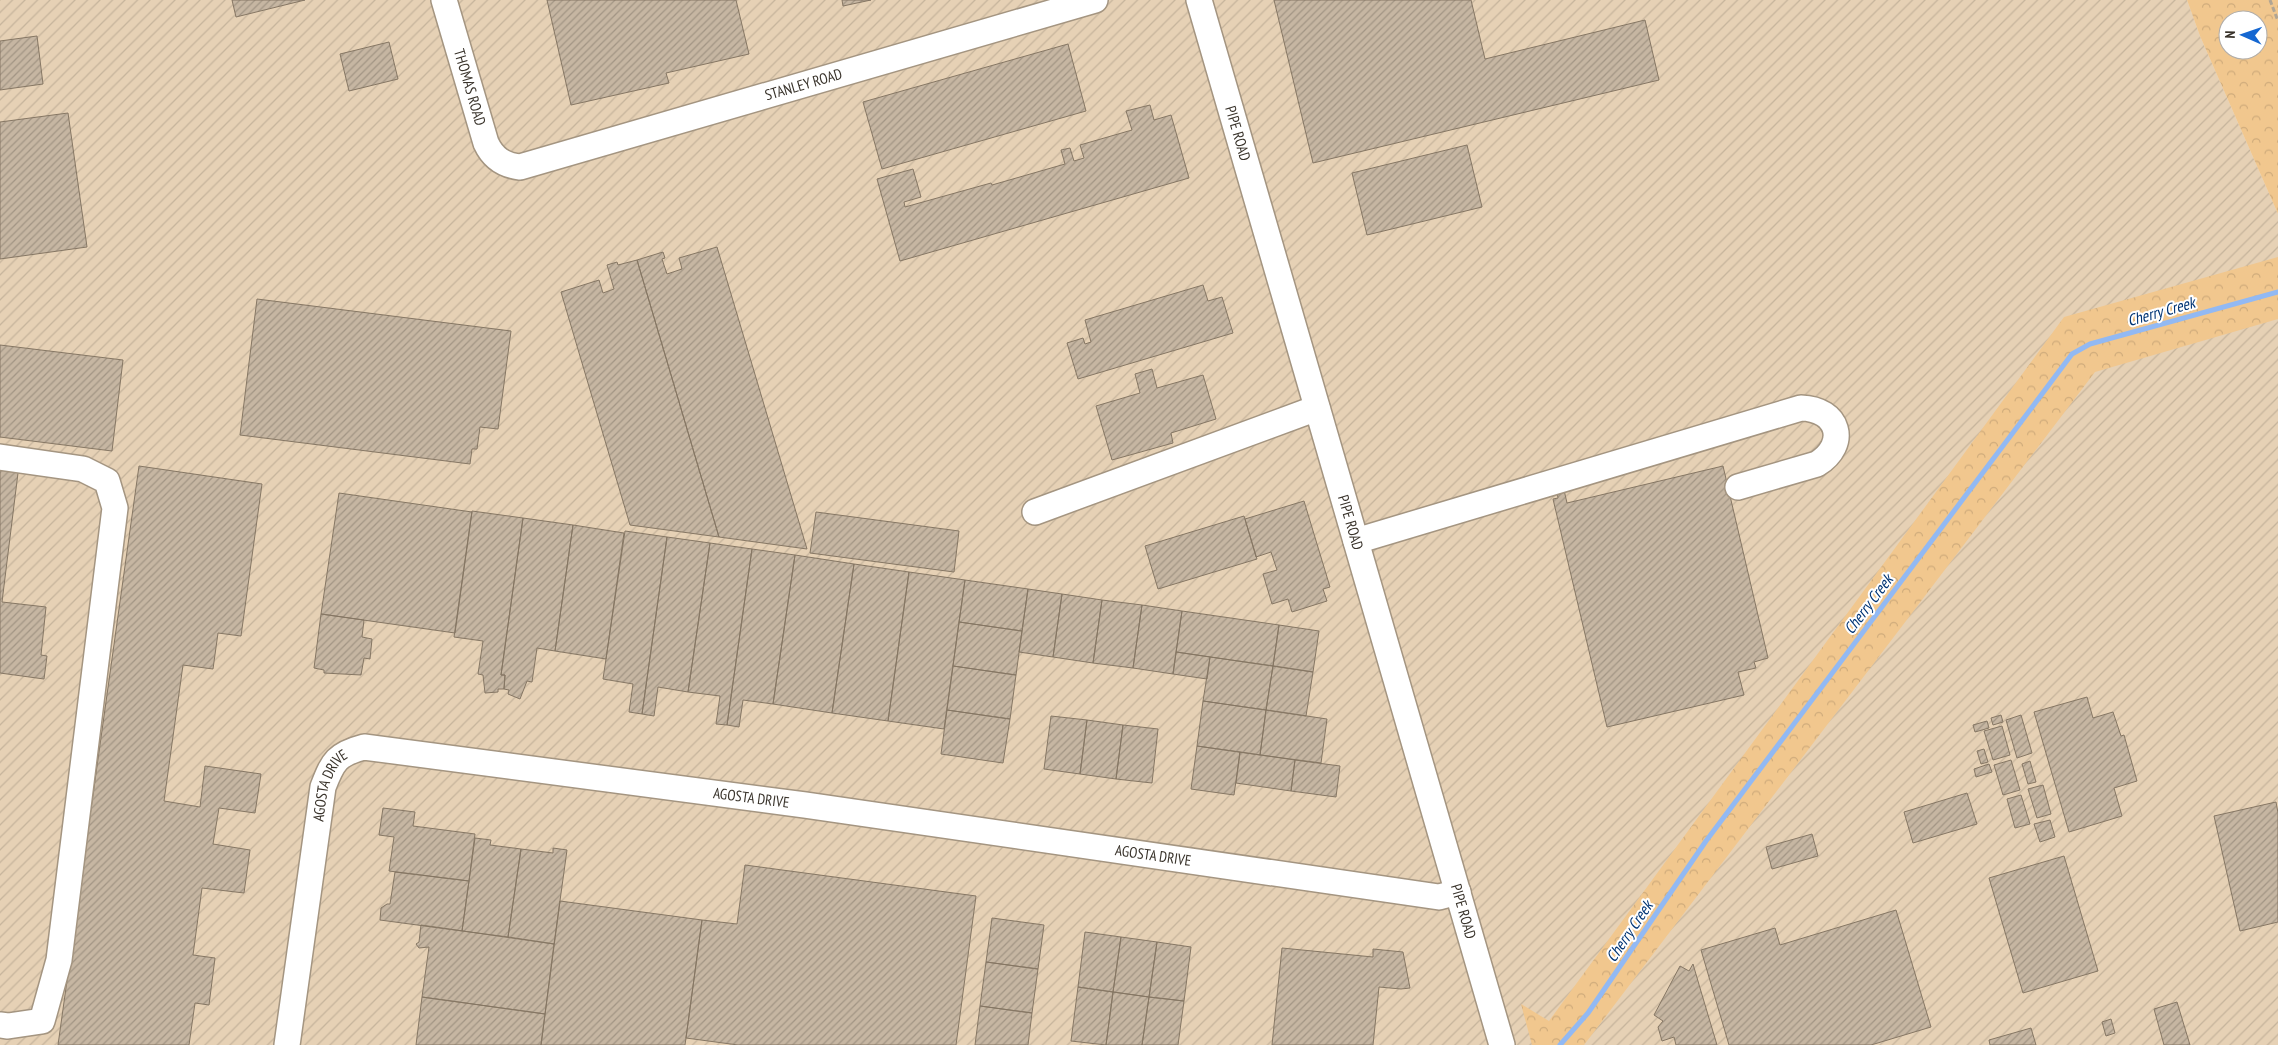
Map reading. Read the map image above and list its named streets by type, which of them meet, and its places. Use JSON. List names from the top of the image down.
{
  "streets": {
    "street": [
      "STANLEY ROAD",
      "THOMAS ROAD",
      "PIPE ROAD",
      "AGOSTA DRIVE"
    ]
  },
  "crossings": [
    ["STANLEY ROAD", "THOMAS ROAD"],
    ["PIPE ROAD", "AGOSTA DRIVE"]
  ],
  "water": ["Cherry Creek"],
  "north": "left"
}
